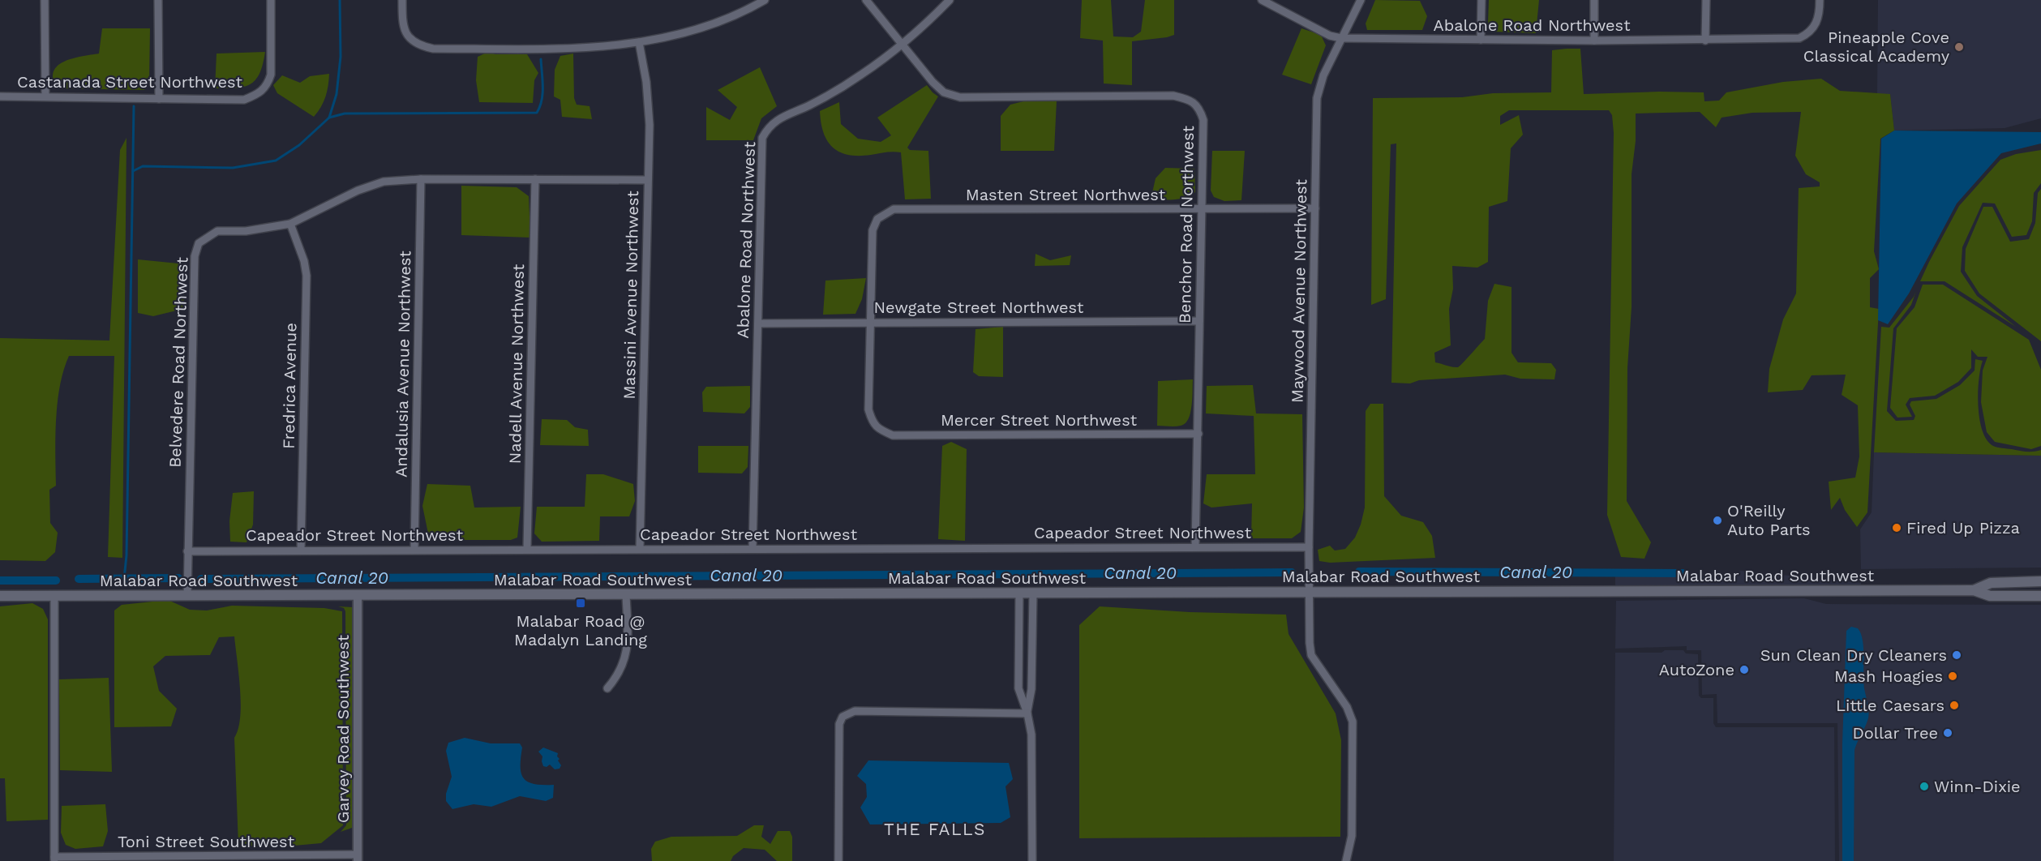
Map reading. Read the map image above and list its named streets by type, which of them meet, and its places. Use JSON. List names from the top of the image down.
{
  "streets": {
    "main road": ["Malabar Road Southwest"],
    "street": [
      "Abalone Road Northwest",
      "Castanada Street Northwest",
      "Masten Street Northwest",
      "Benchor Road Northwest",
      "Maywood Avenue Northwest",
      "Massini Avenue Northwest",
      "Newgate Street Northwest",
      "Belvedere Road Northwest",
      "Andalusia Avenue Northwest",
      "Nadell Avenue Northwest",
      "Fredrica Avenue",
      "Mercer Street Northwest",
      "Capeador Street Northwest",
      "Garvey Road Southwest",
      "Toni Street Southwest"
    ]
  },
  "crossings": [
    ["Abalone Road Northwest", "Benchor Road Northwest"],
    ["Abalone Road Northwest", "Maywood Avenue Northwest"],
    ["Abalone Road Northwest", "Newgate Street Northwest"],
    ["Abalone Road Northwest", "Capeador Street Northwest"],
    ["Masten Street Northwest", "Benchor Road Northwest"],
    ["Masten Street Northwest", "Maywood Avenue Northwest"],
    ["Masten Street Northwest", "Newgate Street Northwest"],
    ["Masten Street Northwest", "Mercer Street Northwest"],
    ["Benchor Road Northwest", "Newgate Street Northwest"],
    ["Benchor Road Northwest", "Mercer Street Northwest"],
    ["Benchor Road Northwest", "Capeador Street Northwest"],
    ["Maywood Avenue Northwest", "Capeador Street Northwest"],
    ["Maywood Avenue Northwest", "Malabar Road Southwest"],
    ["Massini Avenue Northwest", "Belvedere Road Northwest"],
    ["Massini Avenue Northwest", "Capeador Street Northwest"],
    ["Newgate Street Northwest", "Mercer Street Northwest"],
    ["Belvedere Road Northwest", "Andalusia Avenue Northwest"],
    ["Belvedere Road Northwest", "Nadell Avenue Northwest"],
    ["Belvedere Road Northwest", "Fredrica Avenue"],
    ["Belvedere Road Northwest", "Capeador Street Northwest"],
    ["Belvedere Road Northwest", "Malabar Road Southwest"],
    ["Andalusia Avenue Northwest", "Capeador Street Northwest"],
    ["Nadell Avenue Northwest", "Capeador Street Northwest"],
    ["Fredrica Avenue", "Capeador Street Northwest"],
    ["Malabar Road Southwest", "Garvey Road Southwest"],
    ["Garvey Road Southwest", "Toni Street Southwest"]
  ],
  "districts": ["THE FALLS"],
  "water": ["Canal 20"],
  "places": {
    "other": [
      "Pineapple Cove Classical Academy",
      "O'Reilly Auto Parts",
      "Fired Up Pizza",
      "Sun Clean Dry Cleaners",
      "AutoZone",
      "Mash Hoagies",
      "Little Caesars",
      "Dollar Tree",
      "Winn-Dixie"
    ],
    "transit": ["Malabar Road @ Madalyn Landing"]
  }
}
